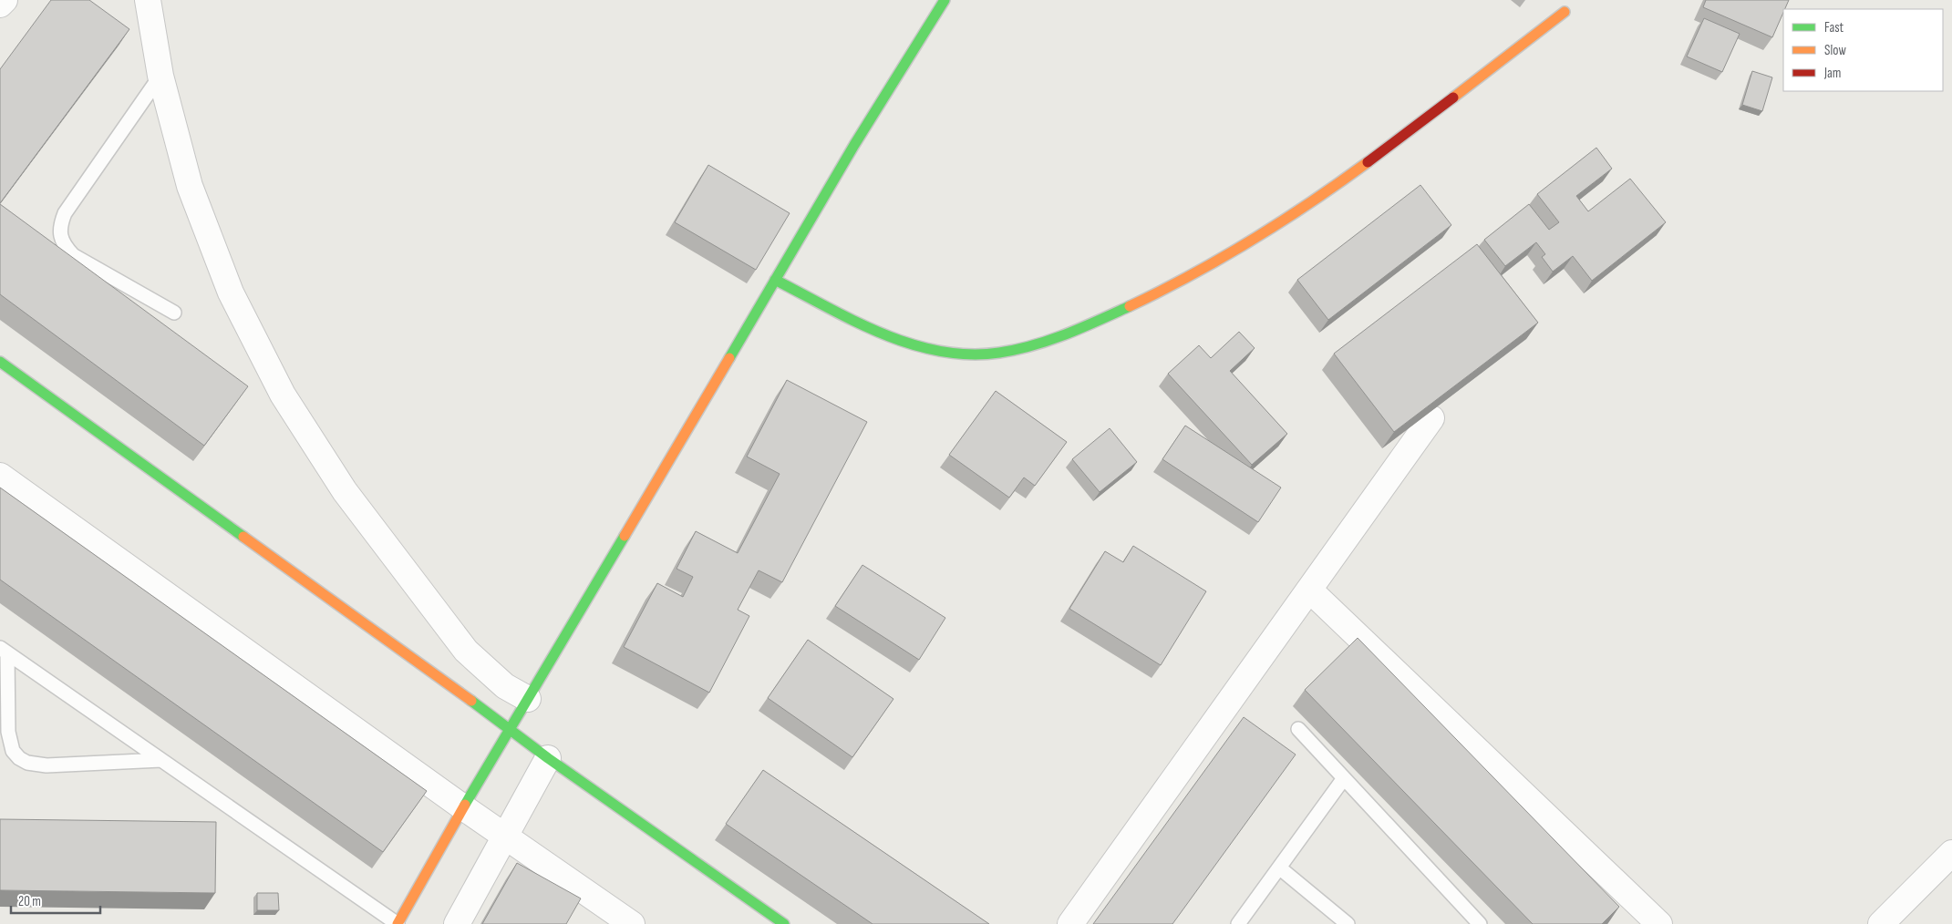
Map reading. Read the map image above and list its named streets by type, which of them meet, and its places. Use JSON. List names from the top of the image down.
{
  "legend": ["Fast", "Slow", "Jam"],
  "scale_bar": "20 m"
}
